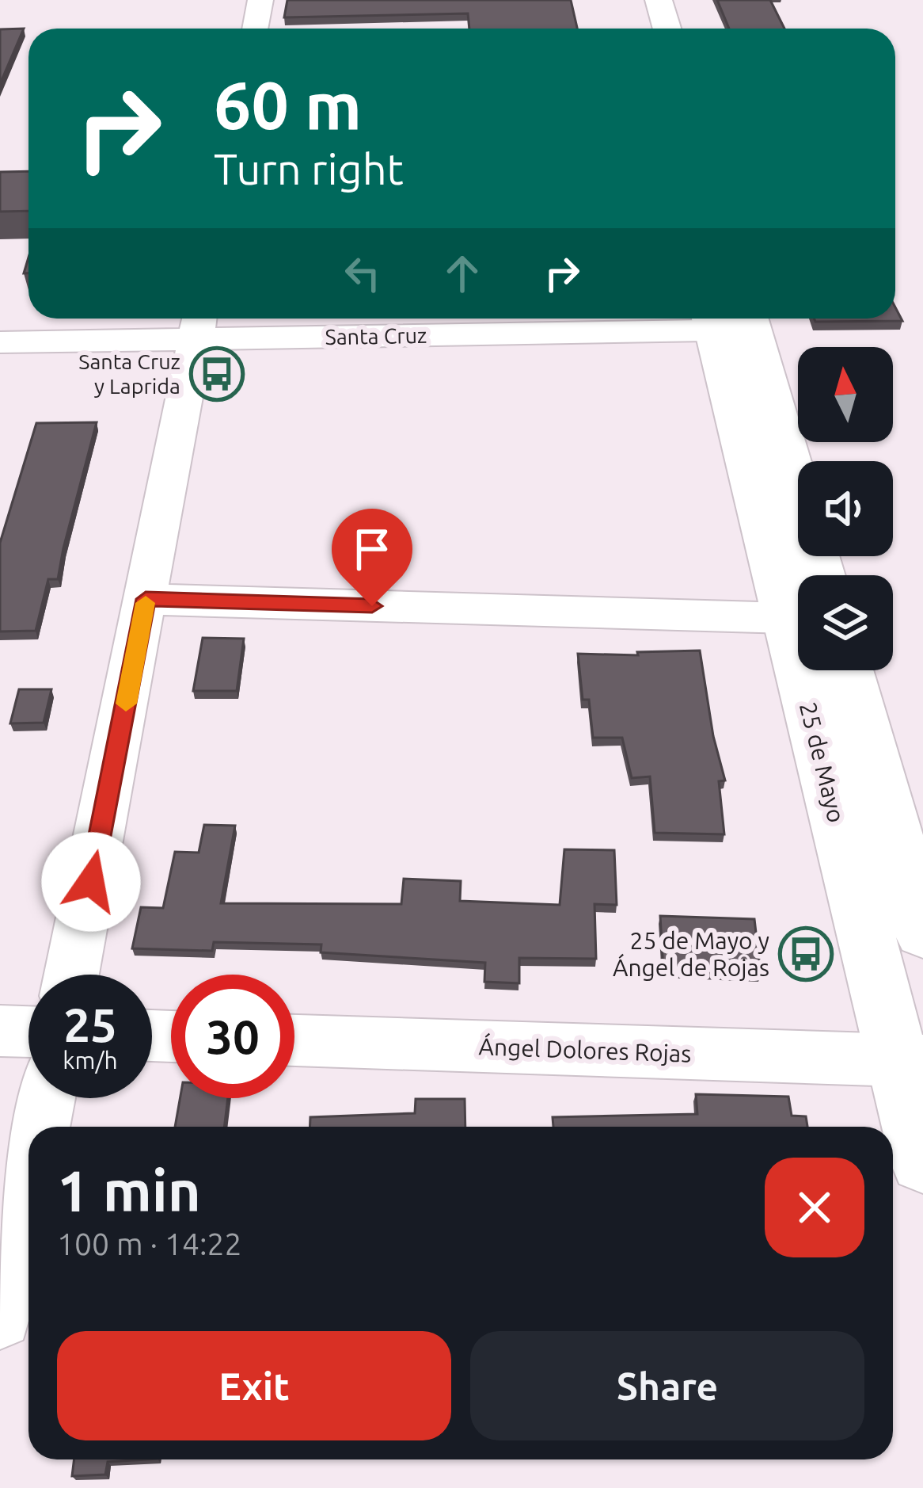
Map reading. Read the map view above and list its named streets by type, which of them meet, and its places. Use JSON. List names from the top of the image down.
{
  "streets": {
    "street": ["Santa Cruz", "25 de Mayo", "Ángel Dolores Rojas"]
  },
  "crossings": [
    ["Santa Cruz", "25 de Mayo"],
    ["25 de Mayo", "Ángel Dolores Rojas"]
  ],
  "places": {
    "bus stop": ["Santa Cruz y Laprida", "25 de Mayo y Ángel de Rojas"]
  },
  "north": "top",
  "page": {
    "turn": ["60 m", "Turn right"],
    "speed": "25 km/h",
    "limit": "30",
    "heading": ["1 min", "100 m · 14:22"],
    "buttons": ["Exit", "Share"]
  }
}
